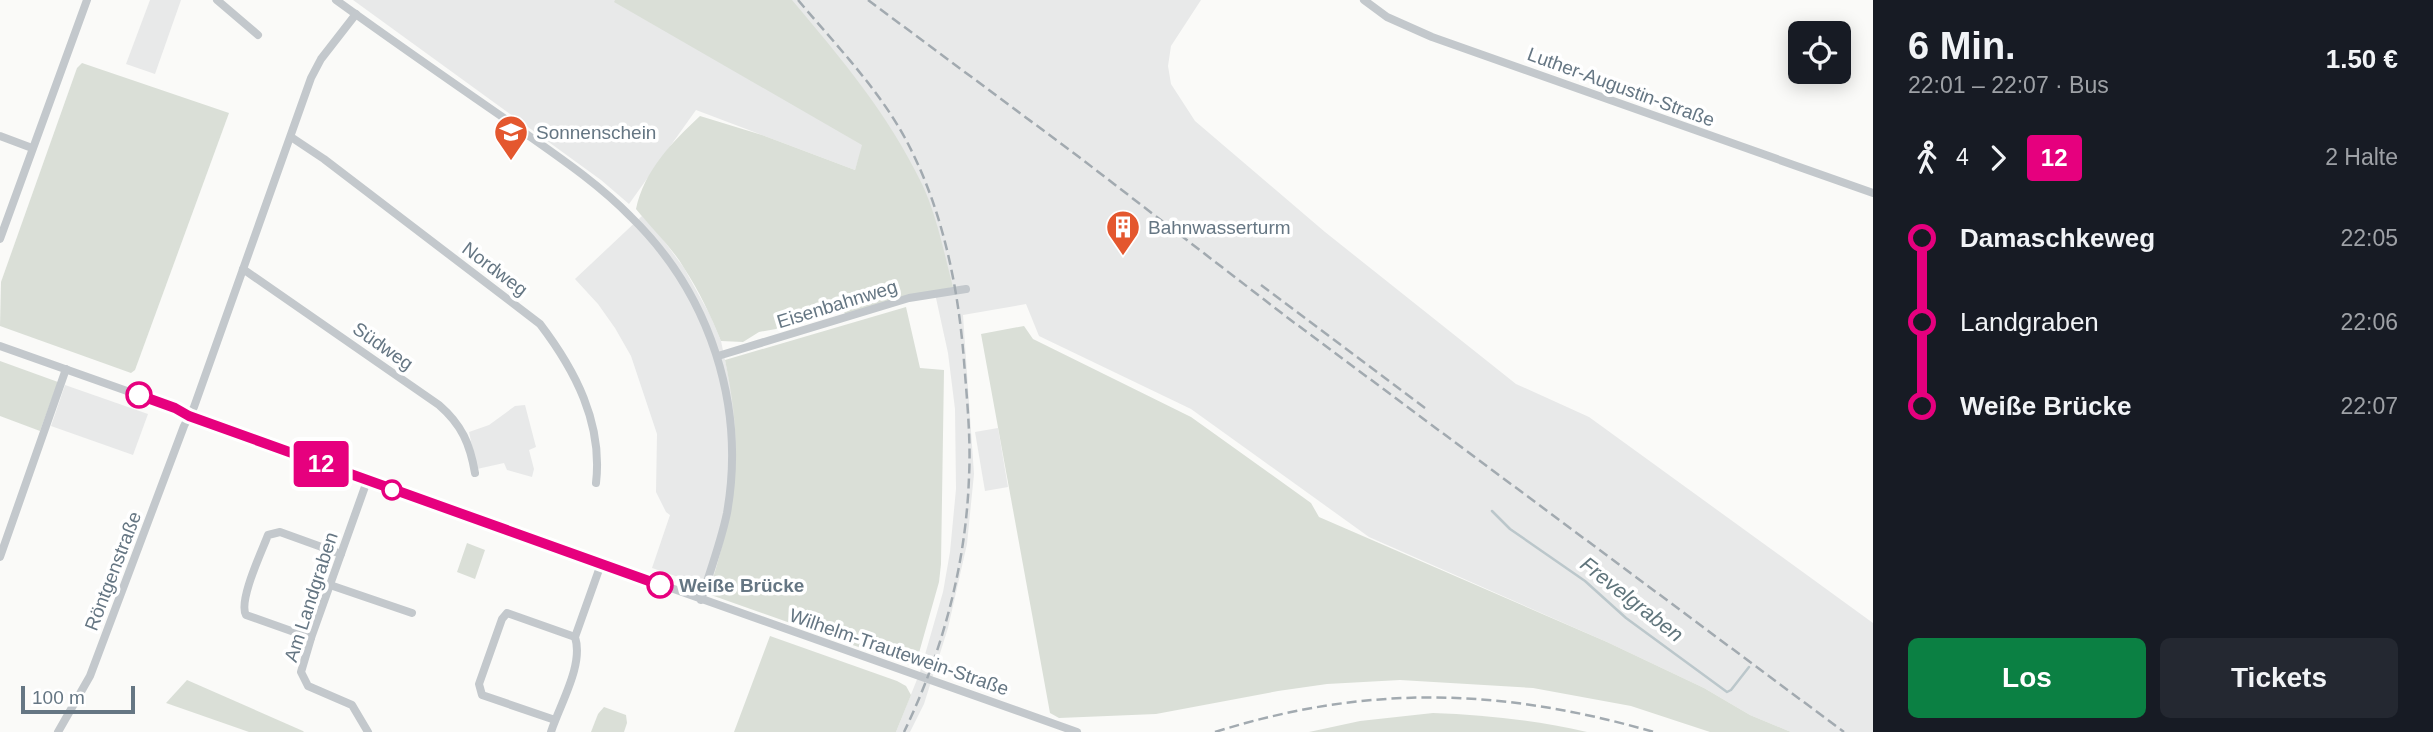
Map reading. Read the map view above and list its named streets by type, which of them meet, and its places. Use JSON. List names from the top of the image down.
{
  "streets": {
    "street": [
      "Luther-Augustin-Straße",
      "Nordweg",
      "Eisenbahnweg",
      "Südweg",
      "Röntgenstraße",
      "Am Landgraben",
      "Wilhelm-Trautewein-Straße"
    ]
  },
  "crossings": [
    ["Nordweg", "Röntgenstraße"],
    ["Südweg", "Röntgenstraße"],
    ["Röntgenstraße", "Wilhelm-Trautewein-Straße"],
    ["Am Landgraben", "Wilhelm-Trautewein-Straße"]
  ],
  "water": ["Frevelgraben"],
  "places": {
    "school or university": ["Sonnenschein"],
    "building": ["Bahnwasserturm"],
    "other": ["Weiße Brücke"]
  },
  "lines": ["bus line 12"],
  "scale_bar": "100 m",
  "page": {
    "on_map": "12",
    "heading": ["6 Min.", "22:01 – 22:07 · Bus", "1.50 €"],
    "legs": ["4", "12", "2 Halte"],
    "list": [
      {
        "name": "Damaschkeweg",
        "value": "22:05"
      },
      {
        "name": "Landgraben",
        "value": "22:06"
      },
      {
        "name": "Weiße Brücke",
        "value": "22:07"
      }
    ],
    "buttons": ["Los", "Tickets"],
    "scale": "100 m"
  }
}
